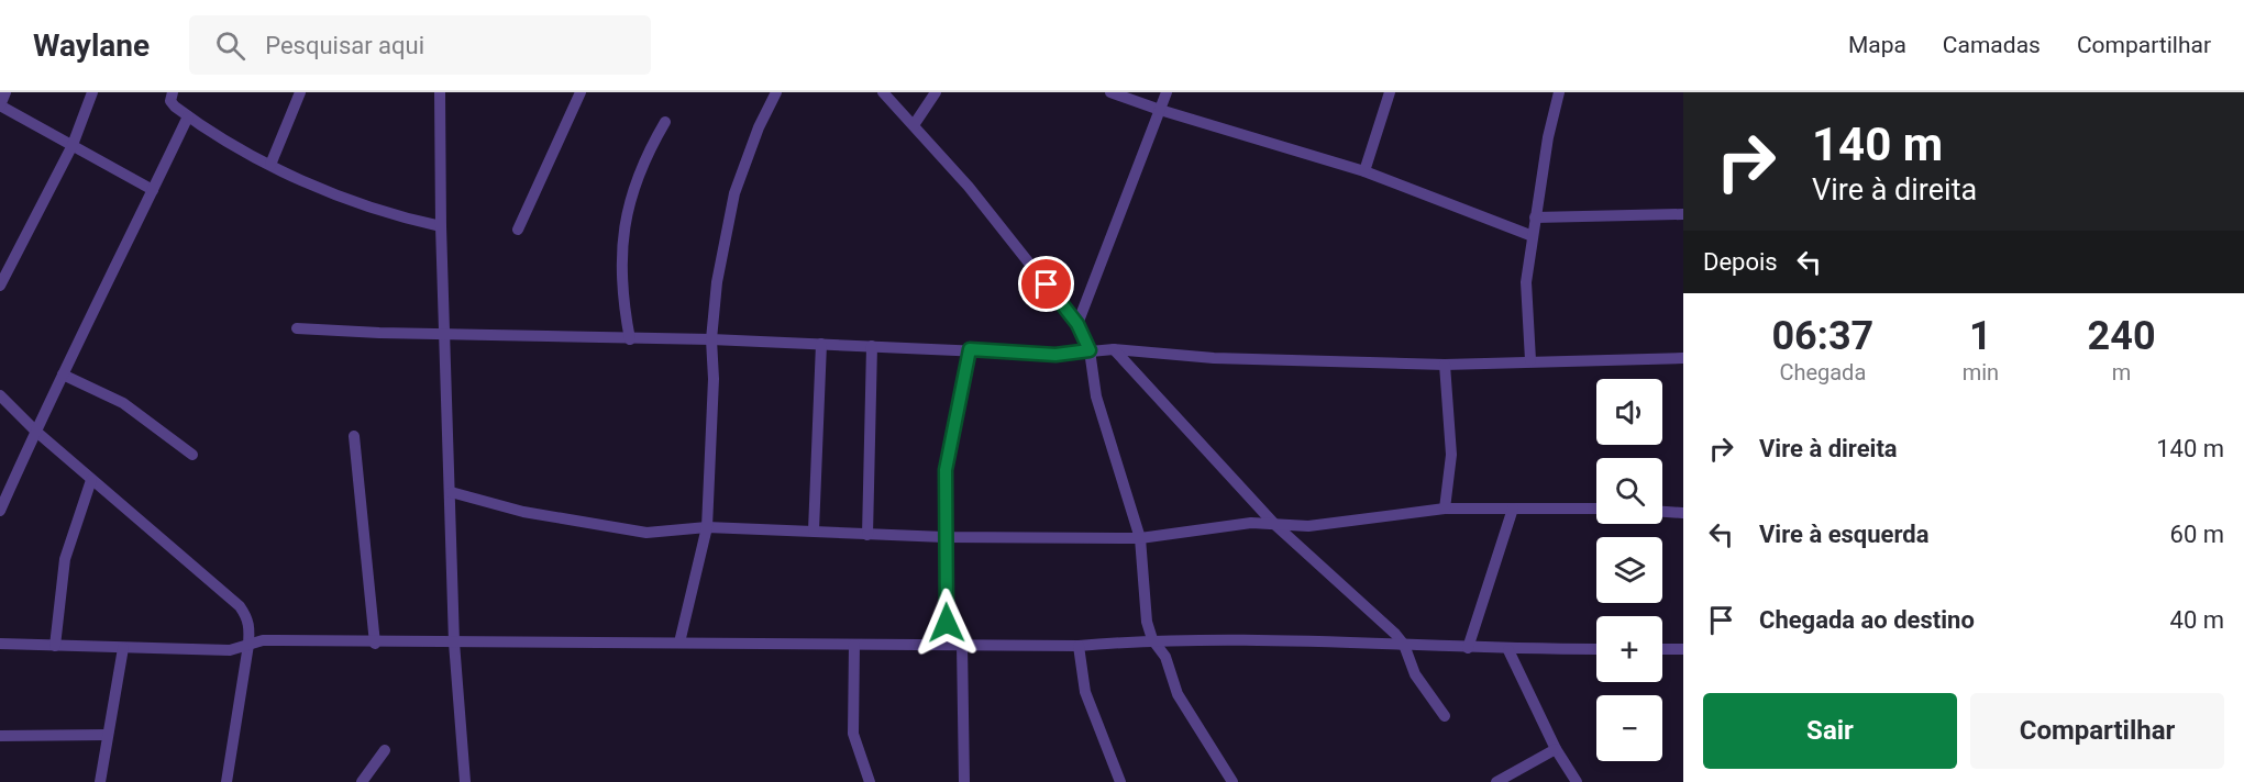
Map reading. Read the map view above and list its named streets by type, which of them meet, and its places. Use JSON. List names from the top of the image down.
{
  "page": {
    "header": "Waylane",
    "search": "Pesquisar aqui",
    "nav": ["Mapa", "Camadas", "Compartilhar"],
    "turn": ["140 m", "Vire à direita"],
    "then": "Depois",
    "eta": [
      "06:37",
      "Chegada",
      "1",
      "min",
      "240",
      "m"
    ],
    "map_buttons": ["+", "−"],
    "list": [
      {
        "name": "Vire à direita",
        "value": "140 m"
      },
      {
        "name": "Vire à esquerda",
        "value": "60 m"
      },
      {
        "name": "Chegada ao destino",
        "value": "40 m"
      }
    ],
    "buttons": ["Sair", "Compartilhar"]
  }
}
